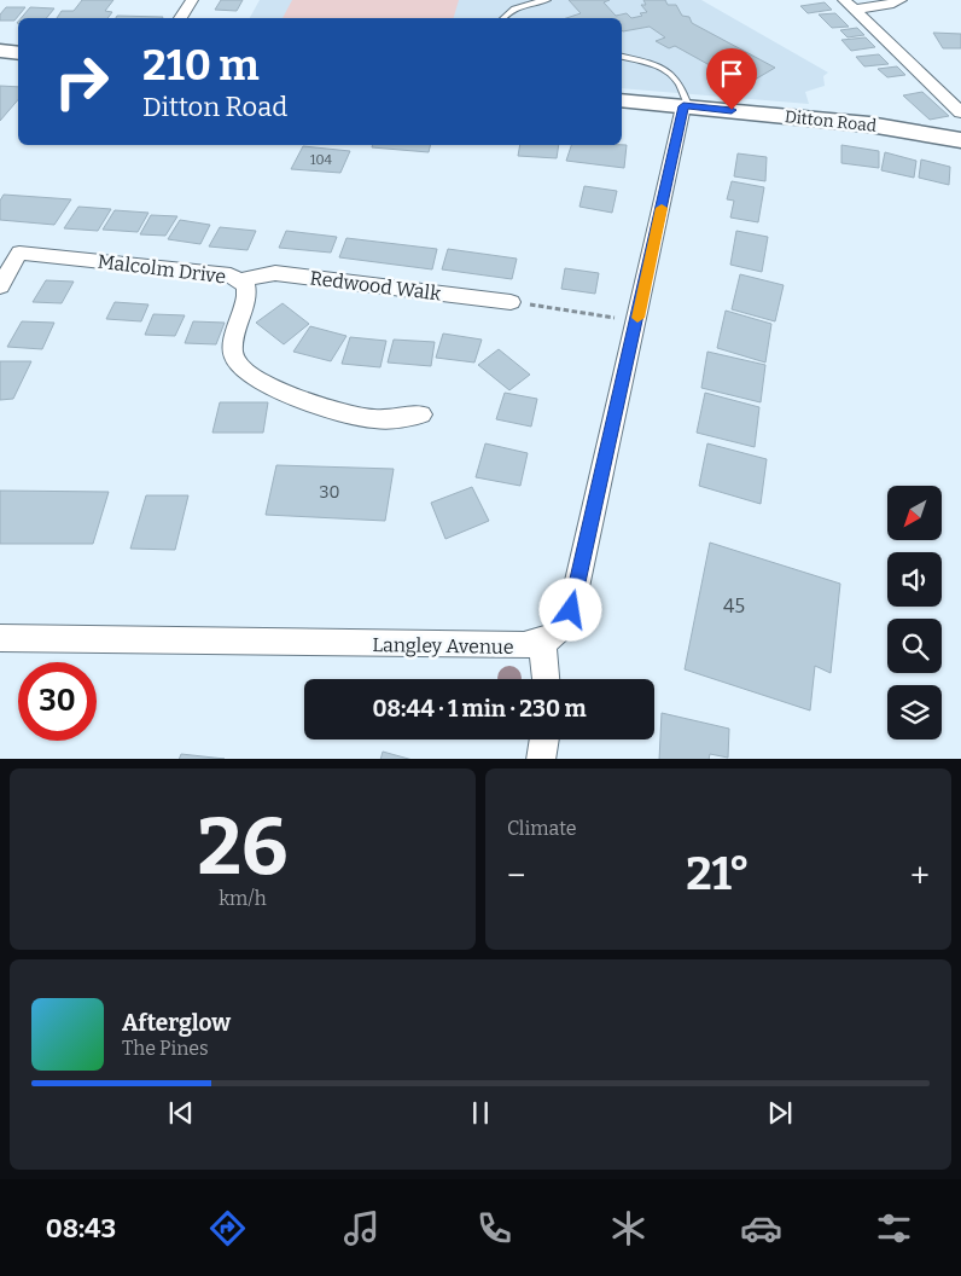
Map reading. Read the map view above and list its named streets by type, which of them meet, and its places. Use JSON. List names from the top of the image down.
{
  "streets": {
    "street": [
      "Ditton Road",
      "Malcolm Drive",
      "Redwood Walk",
      "Langley Avenue"
    ]
  },
  "crossings": [
    ["Ditton Road", "Langley Avenue"],
    ["Malcolm Drive", "Redwood Walk"]
  ],
  "house_numbers": ["104", "30", "45"],
  "north": "bottom left",
  "page": {
    "turn": ["210 m", "Ditton Road"],
    "limit": "30",
    "trip": "08:44 · 1 min · 230 m",
    "tile": [
      ["26", "km/h"],
      "Climate"
    ],
    "heat": ["−", "21°", "+"],
    "song": ["Afterglow", "The Pines"],
    "tabs": "08:43"
  }
}
